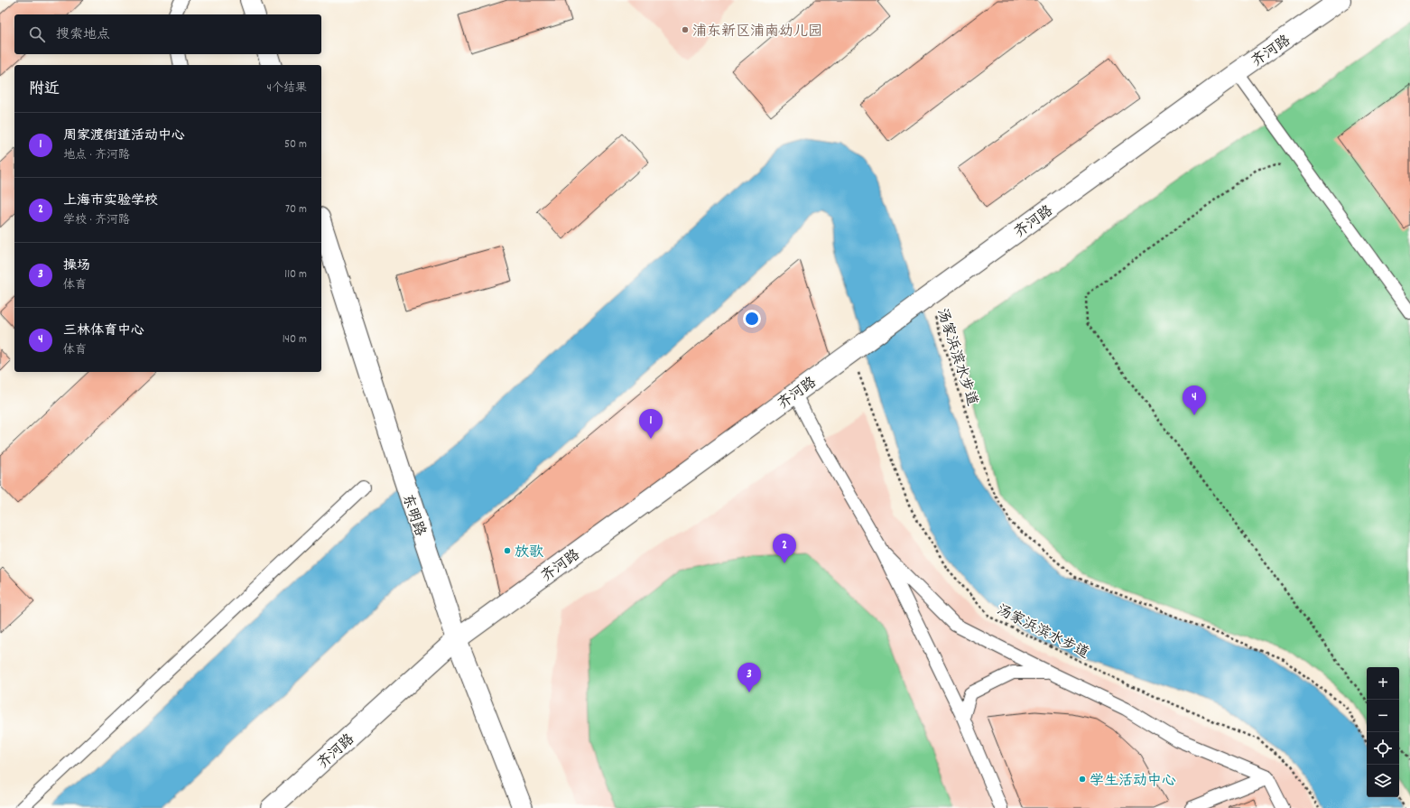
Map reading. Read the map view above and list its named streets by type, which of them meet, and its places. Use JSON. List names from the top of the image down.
{
  "streets": {
    "street": ["齐河路", "东明路"],
    "path": ["汤家浜滨水步道"]
  },
  "crossings": [
    ["齐河路", "汤家浜滨水步道"],
    ["齐河路", "东明路"]
  ],
  "places": ["浦东新区浦南幼儿园", "放歌", "学生活动中心"],
  "page": {
    "search": "搜索地点",
    "heading": ["附近", "4个结果"],
    "list": [
      {
        "mark": "1",
        "name": "周家渡街道活动中心",
        "note": "地点 · 齐河路",
        "value": "50 m"
      },
      {
        "mark": "2",
        "name": "上海市实验学校",
        "note": "学校 · 齐河路",
        "value": "70 m"
      },
      {
        "mark": "3",
        "name": "操场",
        "note": "体育",
        "value": "110 m"
      },
      {
        "mark": "4",
        "name": "三林体育中心",
        "note": "体育",
        "value": "140 m"
      }
    ],
    "pins": [
      "4",
      "1",
      "2",
      "3"
    ],
    "map_buttons": ["+", "−"]
  }
}
